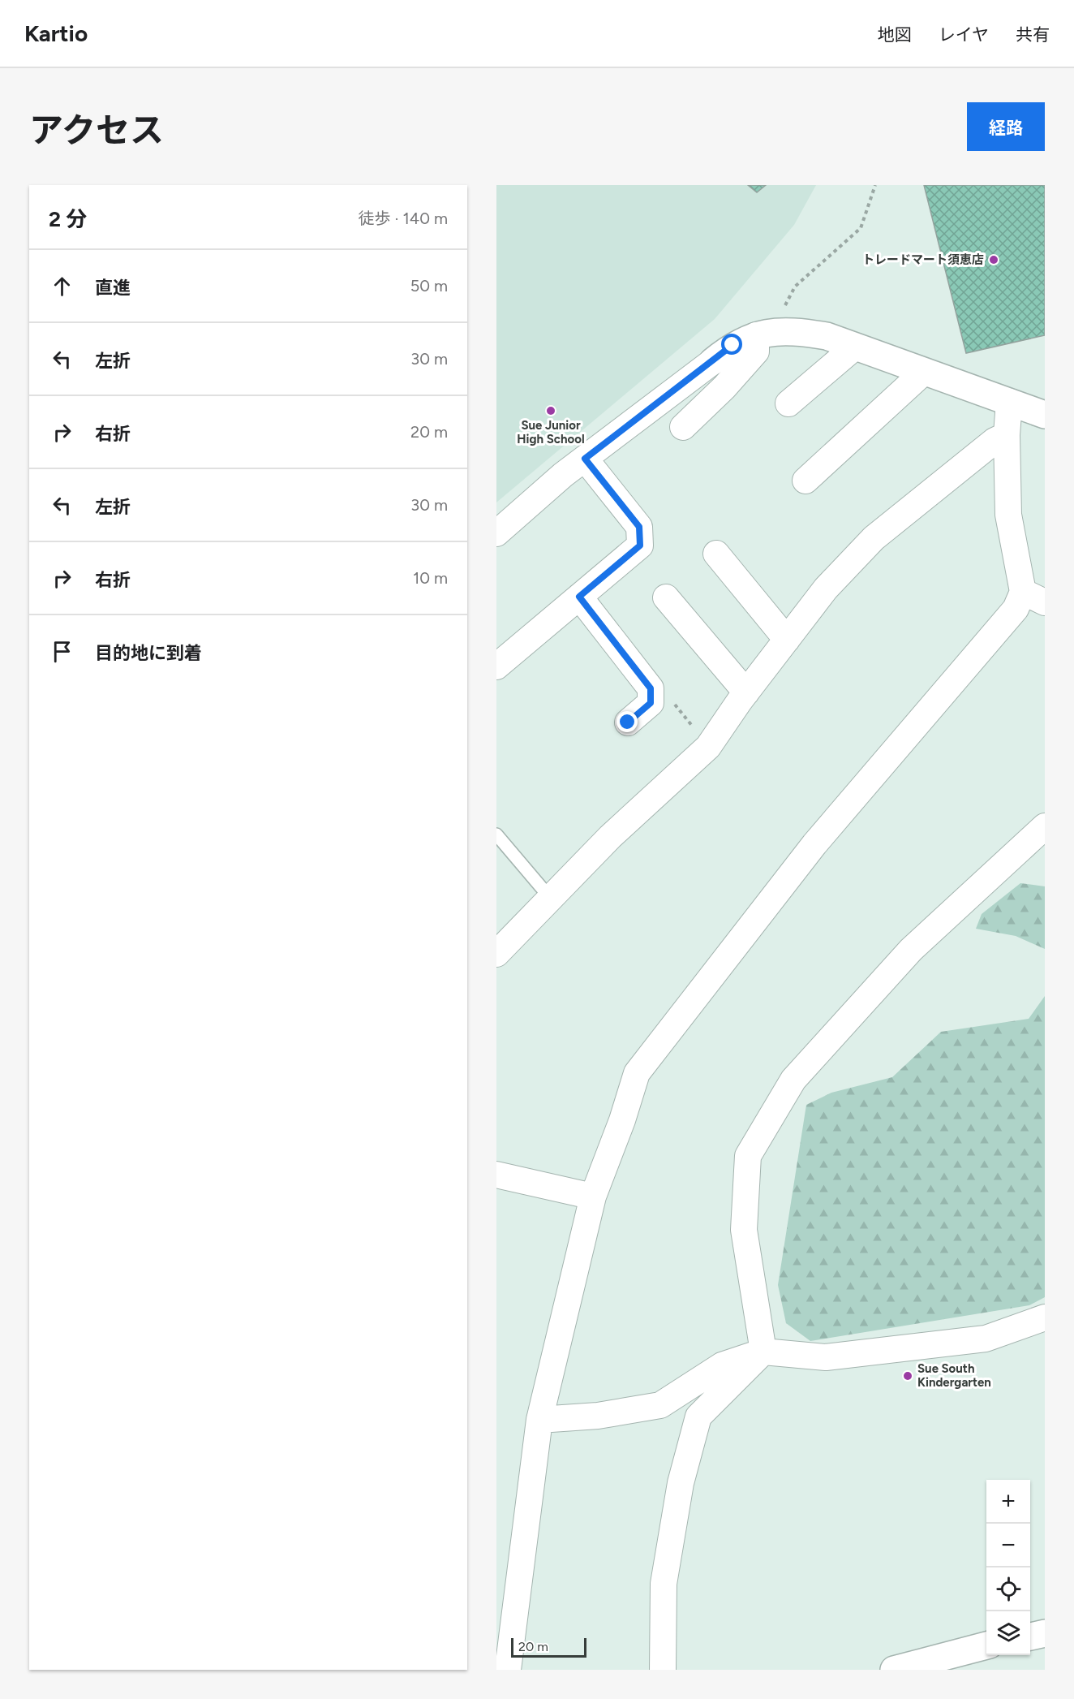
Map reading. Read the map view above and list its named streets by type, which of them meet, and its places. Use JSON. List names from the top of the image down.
{
  "places": ["トレードマート須恵店", "Sue Junior High School", "Sue South Kindergarten"],
  "scale_bar": "20 m",
  "page": {
    "header": "Kartio",
    "nav": ["地図", "レイヤ", "共有"],
    "title": "アクセス",
    "buttons": "経路",
    "heading": ["2 分", "徒歩 · 140 m"],
    "list": [
      ["直進", "50 m"],
      ["左折", "30 m"],
      ["右折", "20 m"],
      ["左折", "30 m"],
      ["右折", "10 m"],
      "目的地に到着"
    ],
    "map_buttons": ["+", "−"],
    "scale": "20 m"
  }
}
